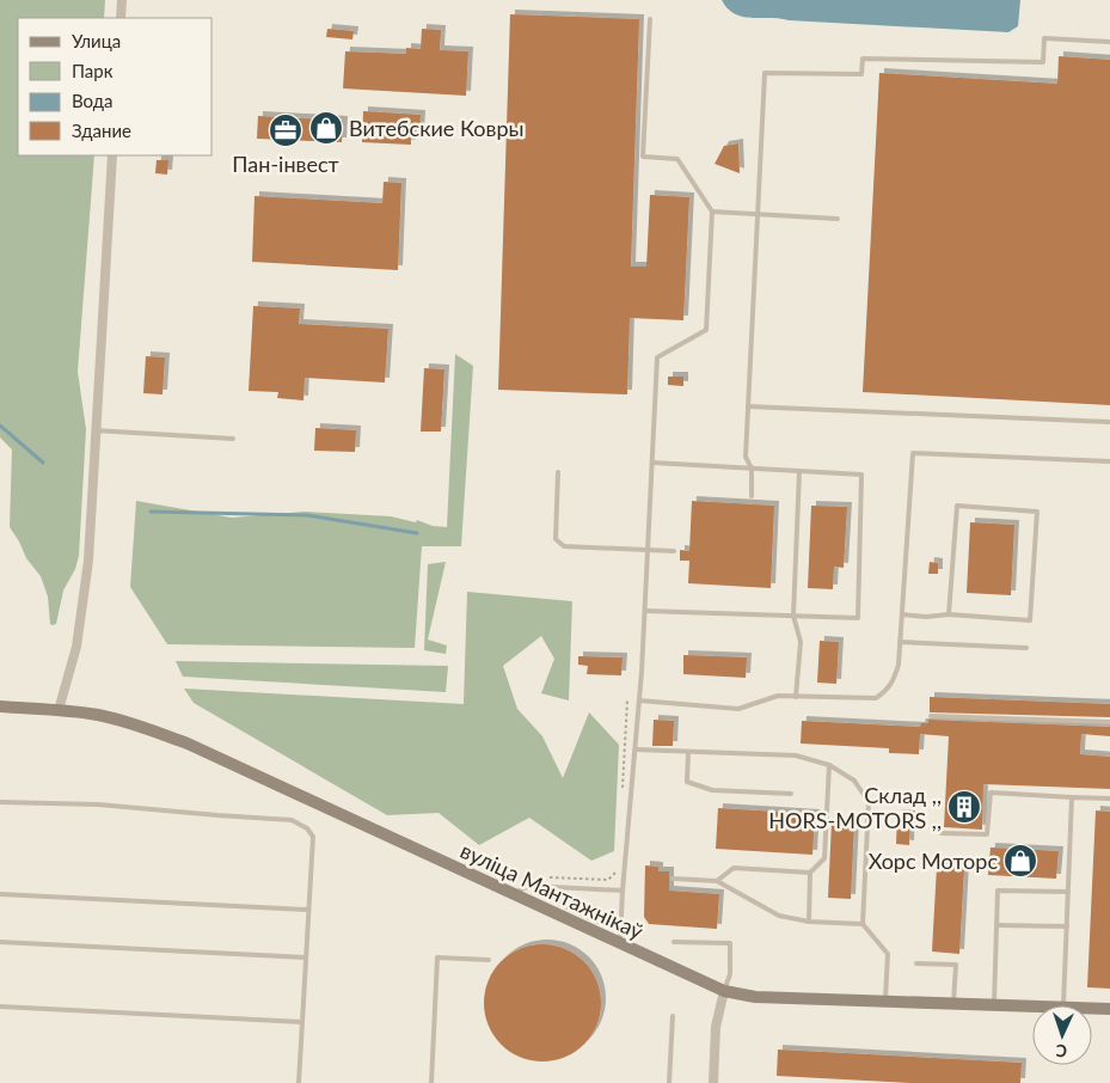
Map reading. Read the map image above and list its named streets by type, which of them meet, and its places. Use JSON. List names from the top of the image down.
{
  "streets": {
    "street": ["вуліца Мантажнікаў"]
  },
  "places": {
    "shop": ["Витебские Ковры", "Хорс Моторс"],
    "office": ["Пан-інвест"],
    "building": ["Склад ,, HORS-MOTORS ,,"]
  },
  "legend": [
    "Улица",
    "Парк",
    "Вода",
    "Здание"
  ],
  "north": "bottom"
}
